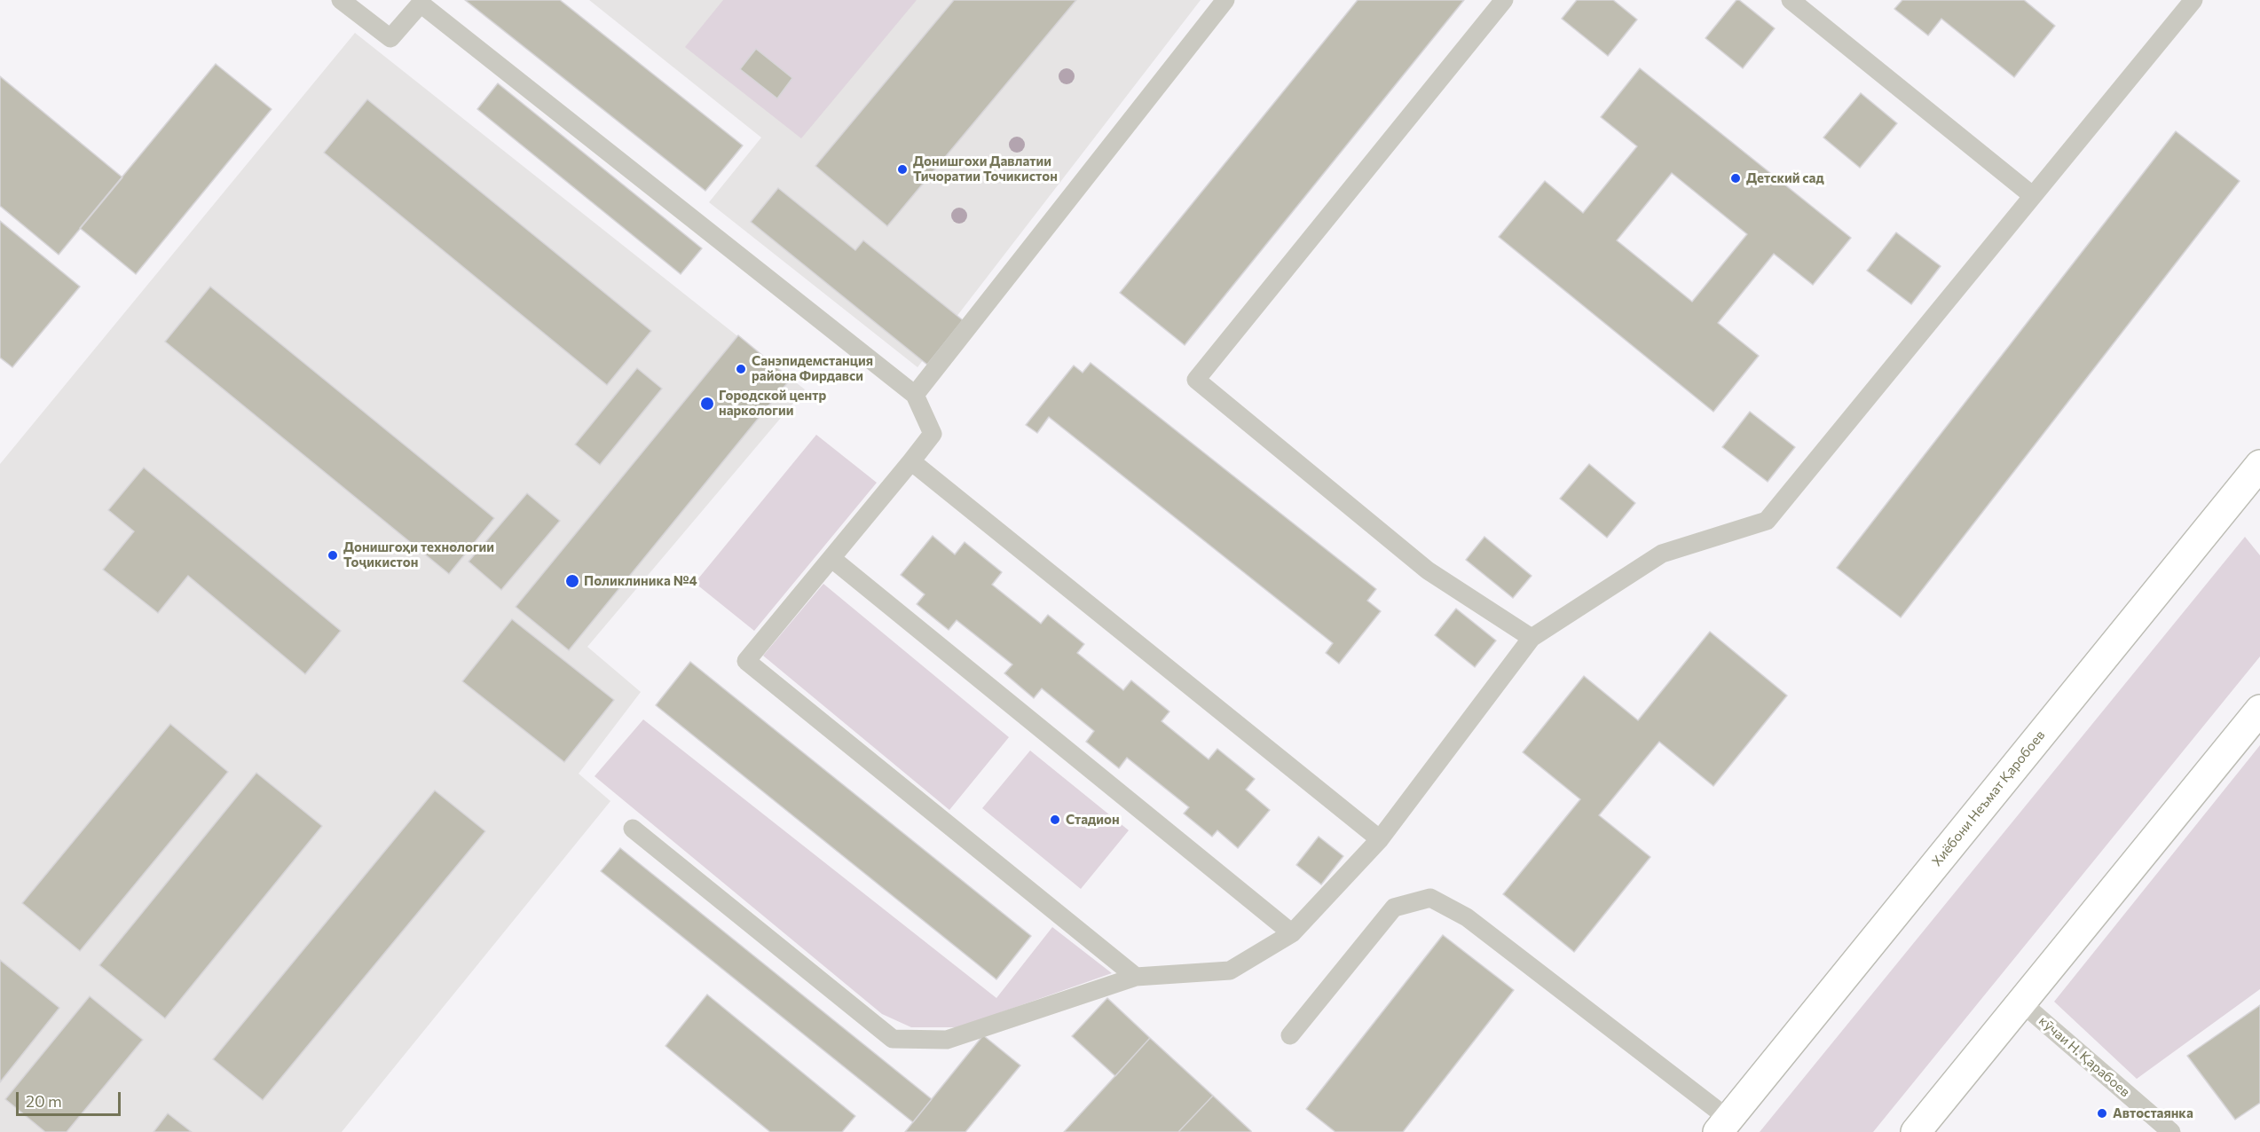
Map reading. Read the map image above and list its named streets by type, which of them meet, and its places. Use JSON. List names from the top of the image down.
{
  "streets": {
    "highway": ["Хиёбони Неъмат Қаробоев"],
    "lane": ["кӯчаи Н. Қарабоев"]
  },
  "places": [
    "Донишгохи Давлатии Тичоратии Точикистон",
    "Детский сад",
    "Санэпидемстанция района Фирдавси",
    "Городской центр наркологии",
    "Донишгоҳи технологии Тоҷикистон",
    "Поликлиника №4",
    "Стадион",
    "Автостаянка"
  ],
  "scale_bar": "20 m"
}
